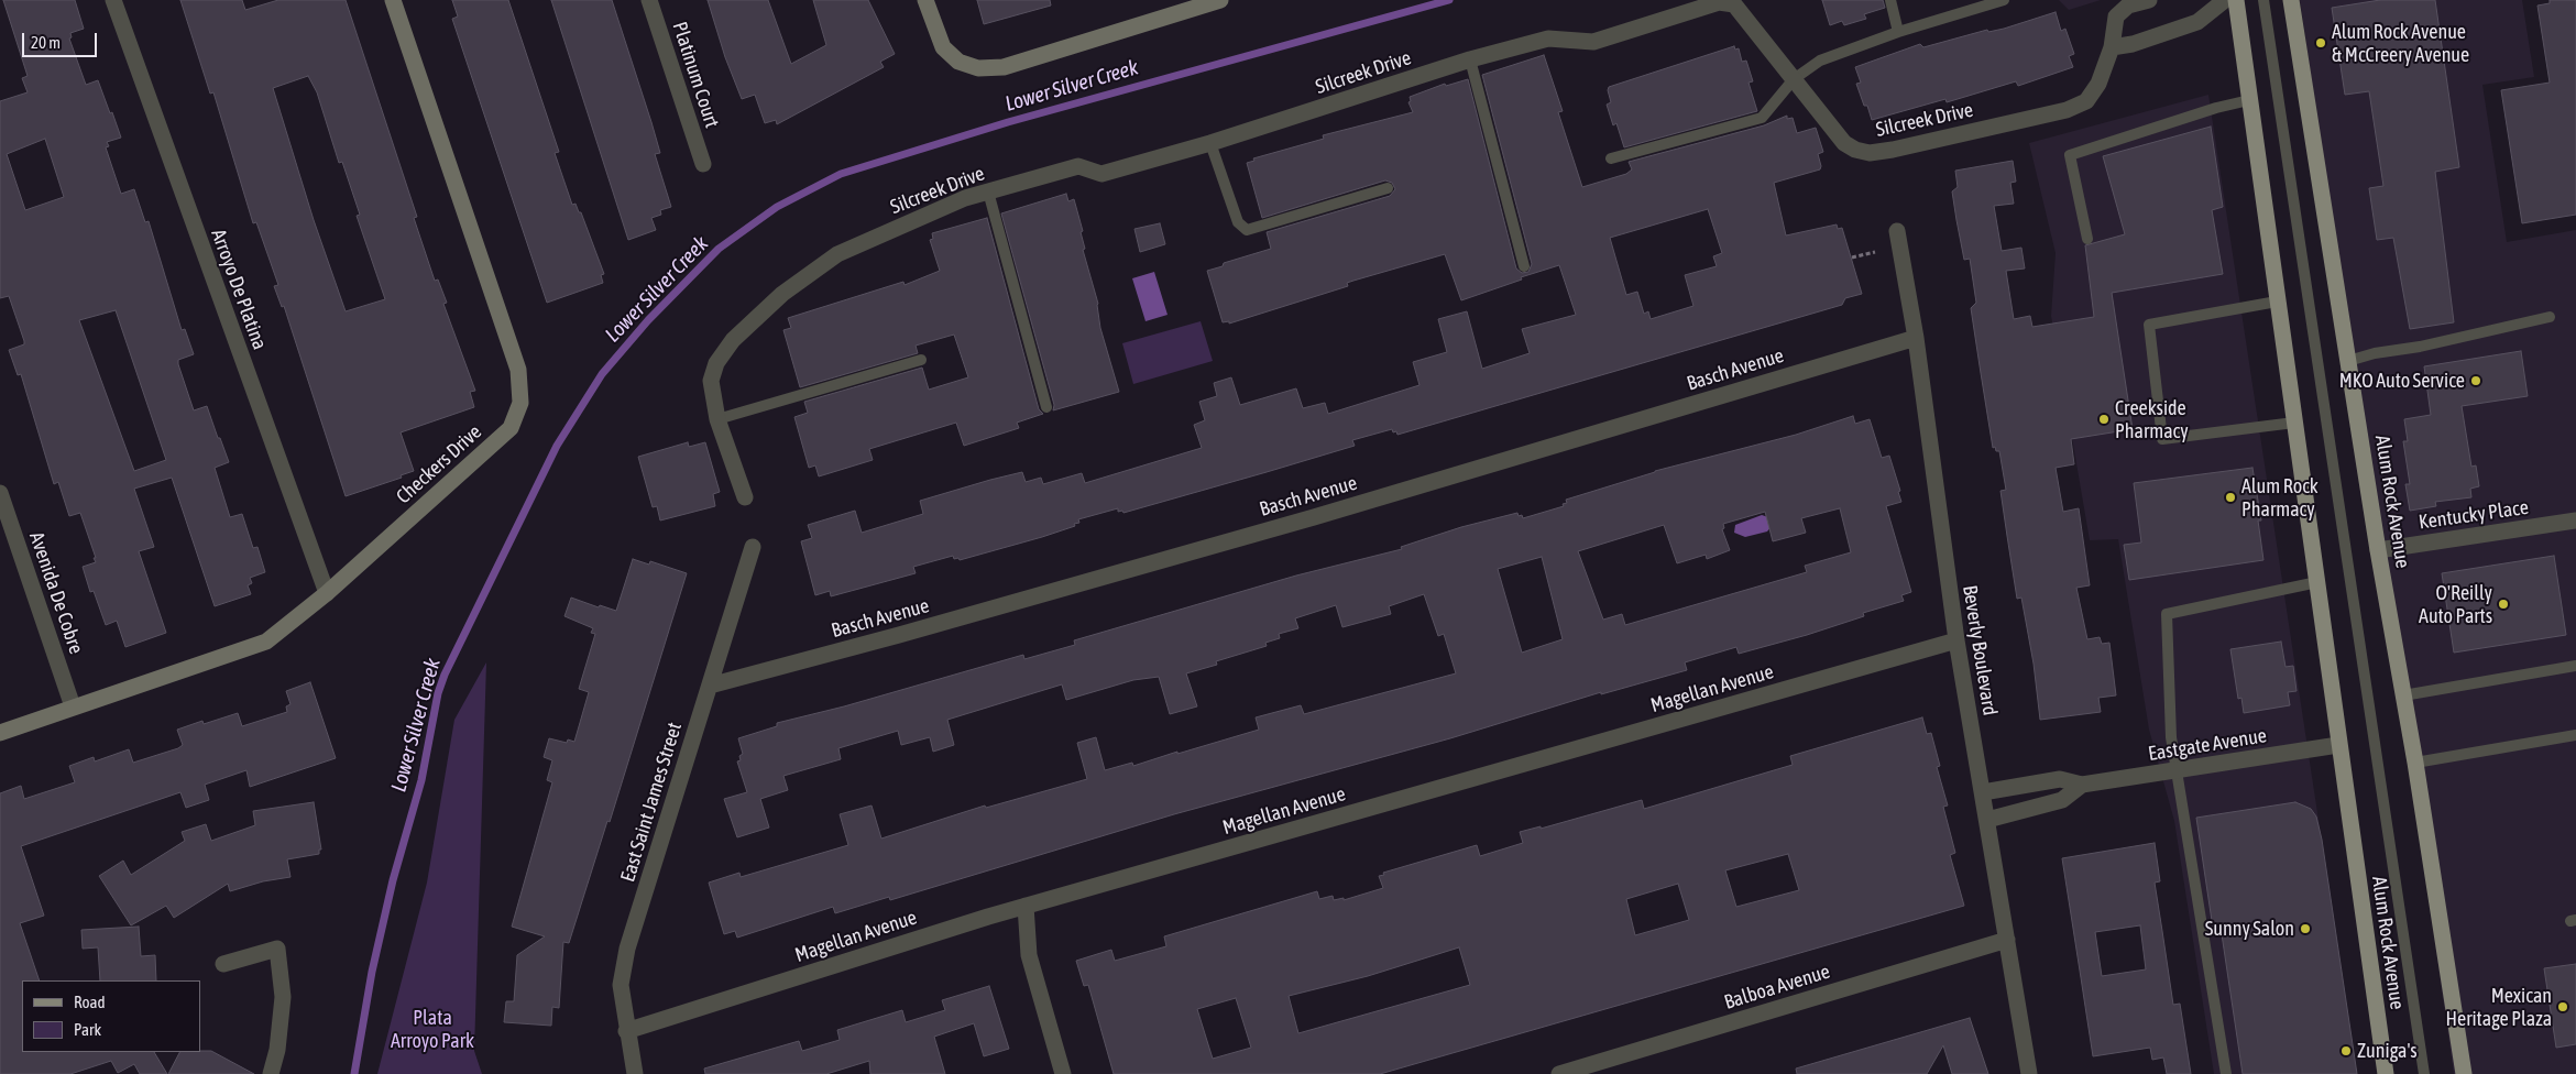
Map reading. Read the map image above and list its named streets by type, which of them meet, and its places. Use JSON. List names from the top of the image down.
{
  "streets": {
    "main road": ["Alum Rock Avenue"],
    "street": [
      "Silcreek Drive",
      "Platinum Court",
      "Arroyo De Platina",
      "Basch Avenue",
      "Checkers Drive",
      "Kentucky Place",
      "Avenida De Cobre",
      "Beverly Boulevard",
      "Magellan Avenue",
      "Eastgate Avenue",
      "East Saint James Street",
      "Balboa Avenue"
    ]
  },
  "crossings": [
    ["Arroyo De Platina", "Checkers Drive"],
    ["Basch Avenue", "Beverly Boulevard"],
    ["Basch Avenue", "East Saint James Street"],
    ["Checkers Drive", "Avenida De Cobre"],
    ["Alum Rock Avenue", "Kentucky Place"],
    ["Alum Rock Avenue", "Eastgate Avenue"],
    ["Beverly Boulevard", "Magellan Avenue"],
    ["Beverly Boulevard", "Eastgate Avenue"],
    ["Beverly Boulevard", "Balboa Avenue"],
    ["Magellan Avenue", "East Saint James Street"]
  ],
  "water": ["Lower Silver Creek"],
  "parks": ["Plata Arroyo Park"],
  "places": [
    "Alum Rock Avenue & McCreery Avenue",
    "MKO Auto Service",
    "Creekside Pharmacy",
    "Alum Rock Pharmacy",
    "O'Reilly Auto Parts",
    "Sunny Salon",
    "Mexican Heritage Plaza",
    "Zuniga's"
  ],
  "legend": ["Road", "Park"],
  "scale_bar": "20 m"
}
